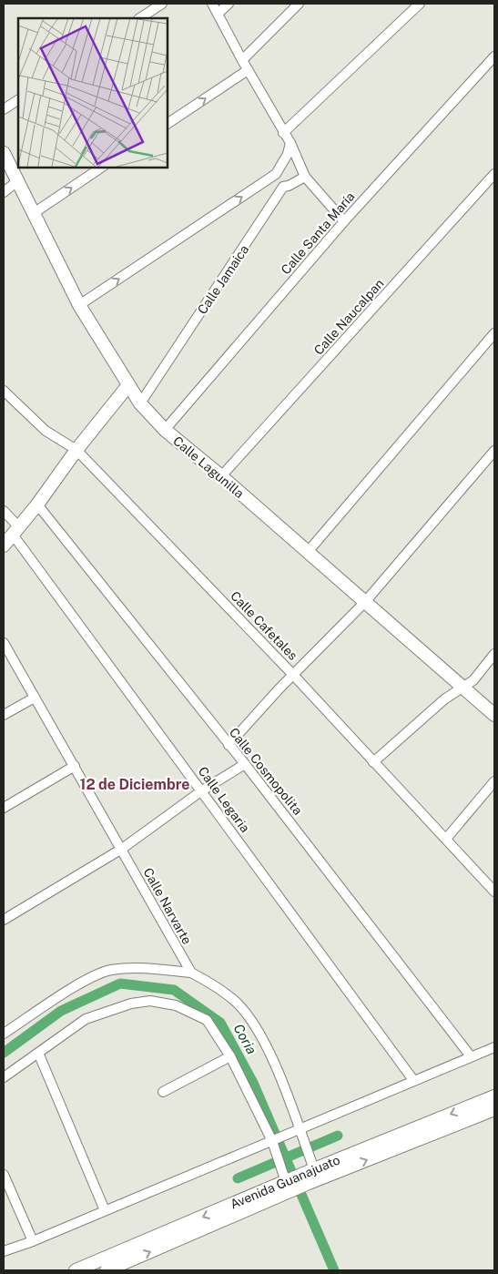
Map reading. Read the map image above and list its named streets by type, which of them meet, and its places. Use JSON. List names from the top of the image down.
{
  "streets": {
    "street": [
      "Calle Santa María",
      "Calle Jamaica",
      "Calle Naucalpan",
      "Calle Lagunilla",
      "Calle Cafetales",
      "Calle Cosmopolita",
      "Calle Legaria",
      "Calle Narvarte",
      "Avenida Guanajuato"
    ]
  },
  "crossings": [
    ["Calle Santa María", "Calle Lagunilla"],
    ["Calle Jamaica", "Calle Lagunilla"],
    ["Calle Naucalpan", "Calle Lagunilla"],
    ["Calle Narvarte", "Avenida Guanajuato"]
  ],
  "districts": ["12 de Diciembre"],
  "water": ["Coria"]
}
